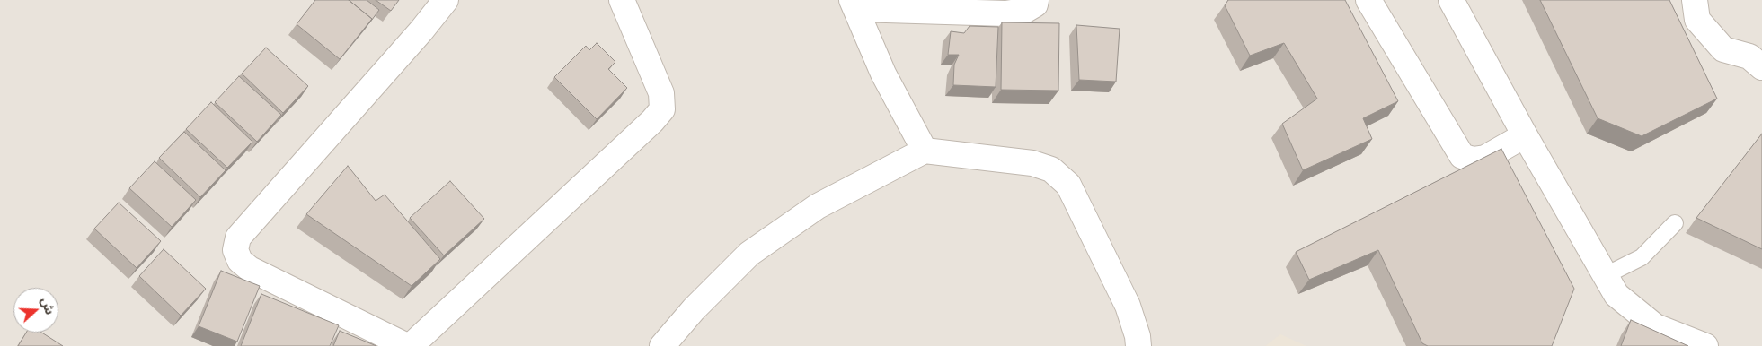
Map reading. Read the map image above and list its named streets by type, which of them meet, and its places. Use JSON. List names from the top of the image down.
{
  "north": "right"
}
